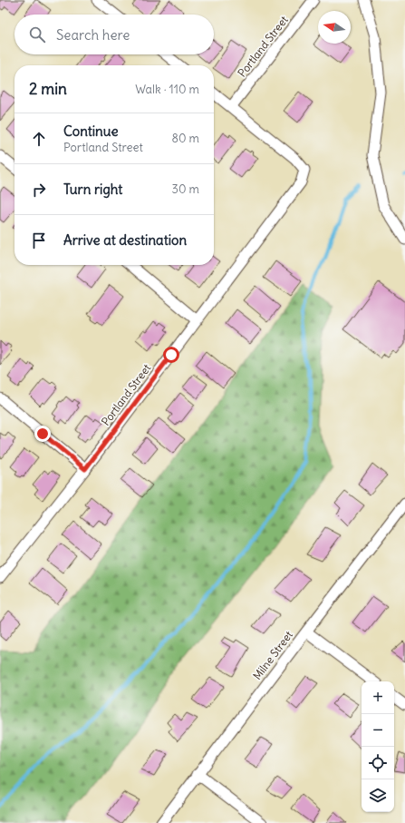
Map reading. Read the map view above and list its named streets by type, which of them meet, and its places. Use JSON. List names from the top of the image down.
{
  "streets": {
    "street": ["Portland Street", "Milne Street"]
  },
  "north": "left",
  "page": {
    "search": "Search here",
    "heading": ["2 min", "Walk · 110 m"],
    "list": [
      ["Continue", "Portland Street", "80 m"],
      ["Turn right", "30 m"],
      "Arrive at destination"
    ],
    "map_buttons": ["+", "−"]
  }
}
